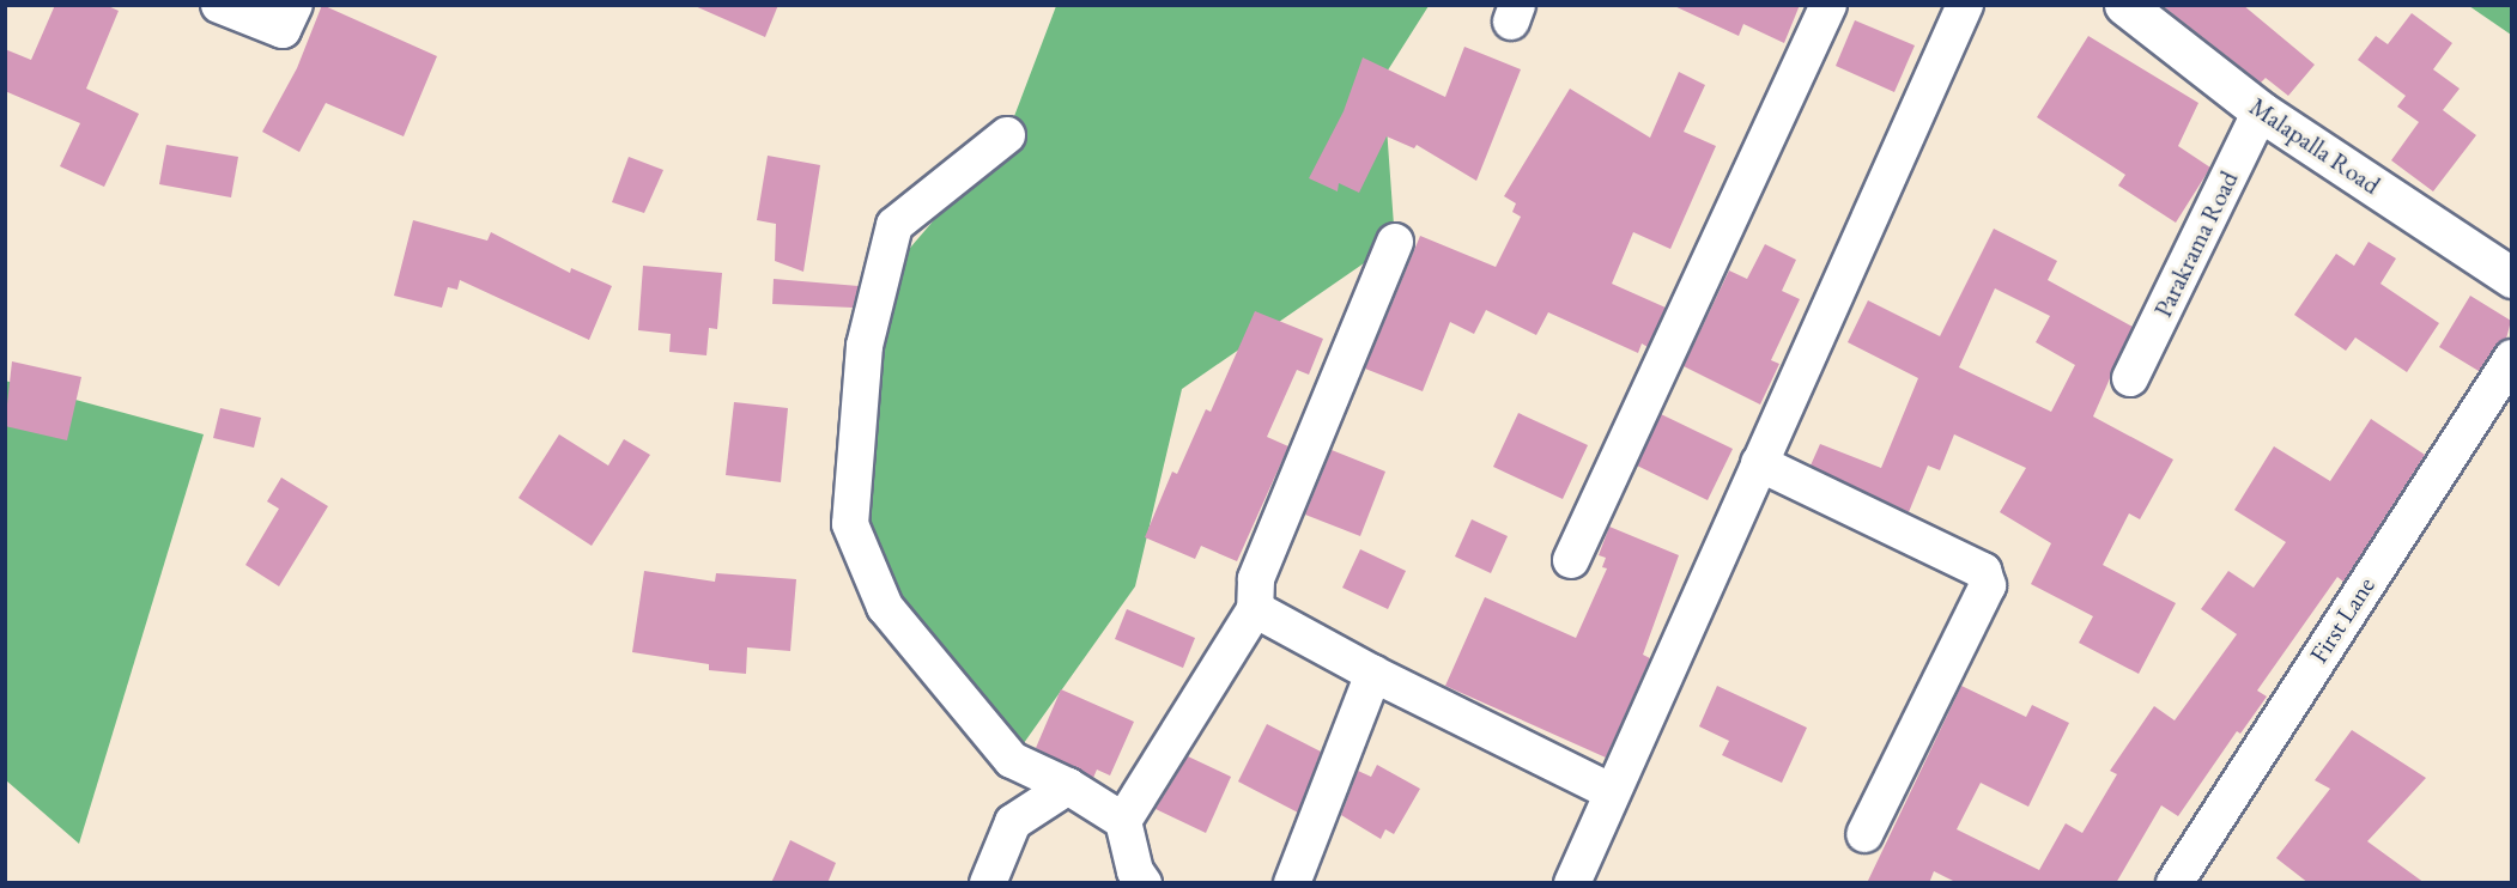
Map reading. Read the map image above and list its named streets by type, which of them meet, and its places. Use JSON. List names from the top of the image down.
{
  "streets": {
    "street": ["Malapalla Road", "Parakrama Road", "First Lane"]
  },
  "crossings": [
    ["Malapalla Road", "Parakrama Road"]
  ]
}
